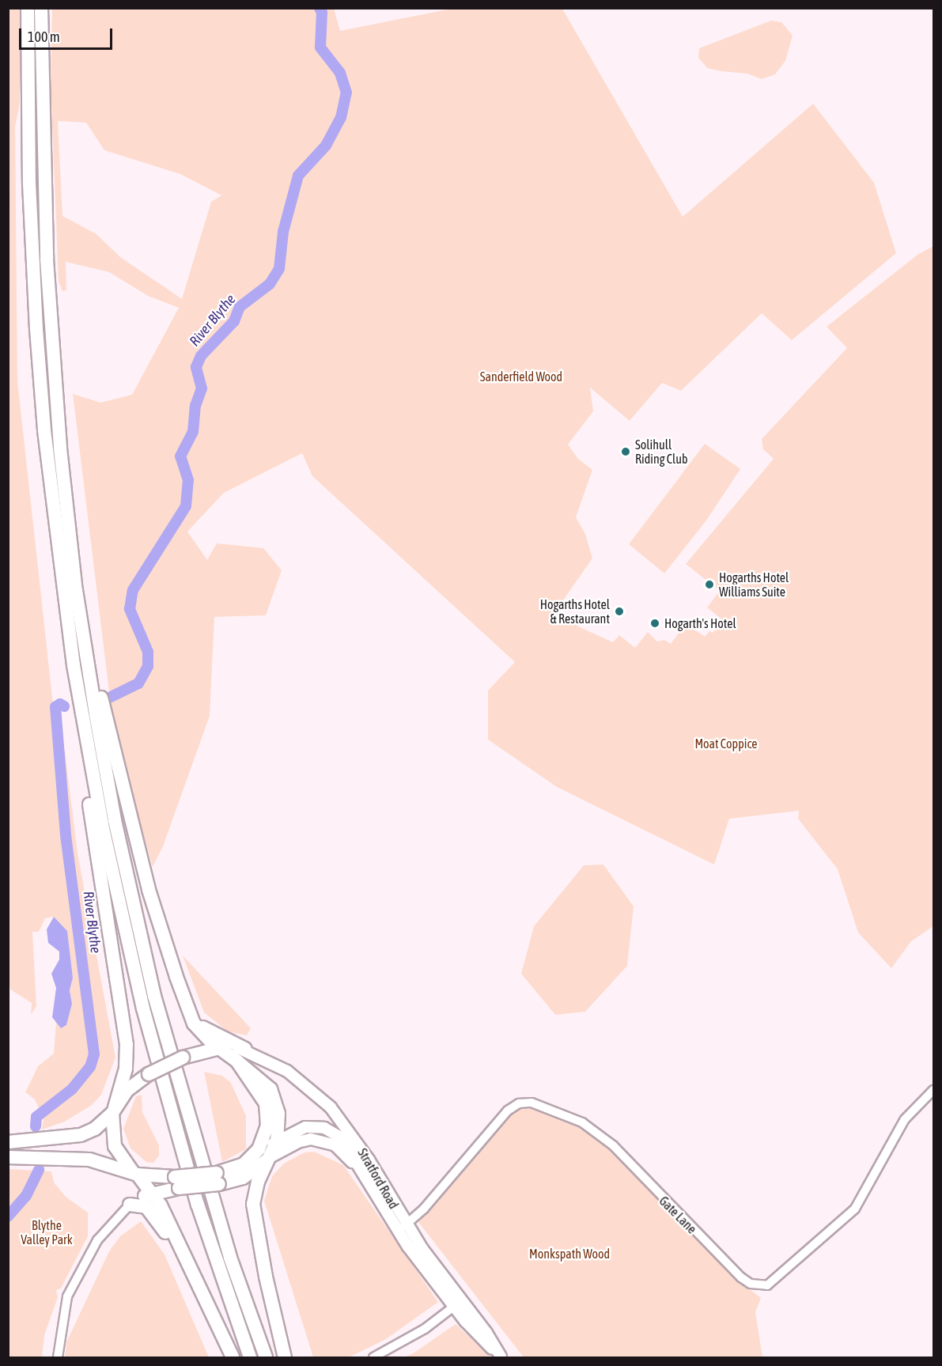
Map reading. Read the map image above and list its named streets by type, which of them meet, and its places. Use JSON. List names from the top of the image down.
{
  "streets": {
    "main road": ["Stratford Road"],
    "street": ["Gate Lane"]
  },
  "crossings": [
    ["Stratford Road", "Gate Lane"]
  ],
  "water": ["River Blythe"],
  "parks": [
    "Sanderfield Wood",
    "Moat Coppice",
    "Blythe Valley Park",
    "Monkspath Wood"
  ],
  "places": [
    "Solihull Riding Club",
    "Hogarths Hotel Williams Suite",
    "Hogarths Hotel & Restaurant",
    "Hogarth's Hotel"
  ],
  "scale_bar": "100 m"
}
